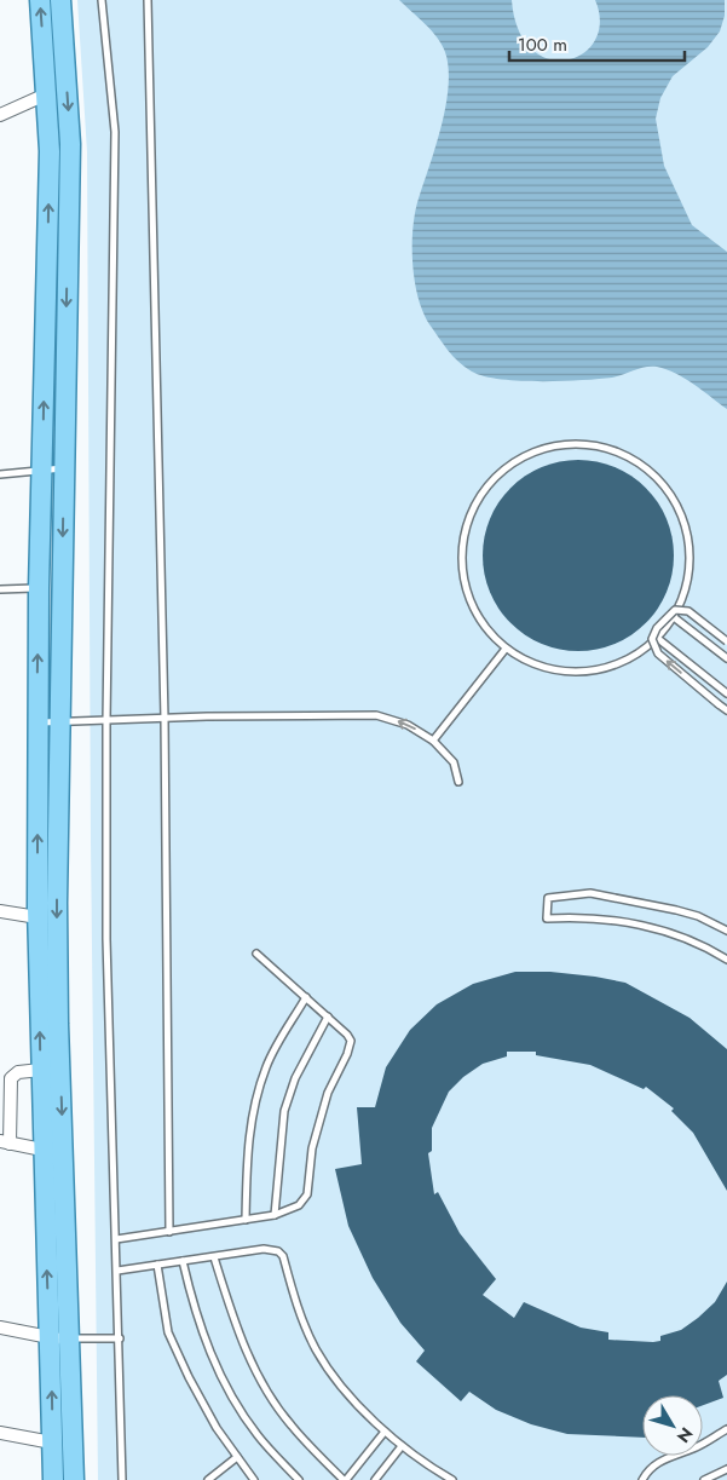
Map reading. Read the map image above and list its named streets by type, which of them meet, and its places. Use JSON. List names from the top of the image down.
{
  "scale_bar": "100 m",
  "north": "bottom right"
}
